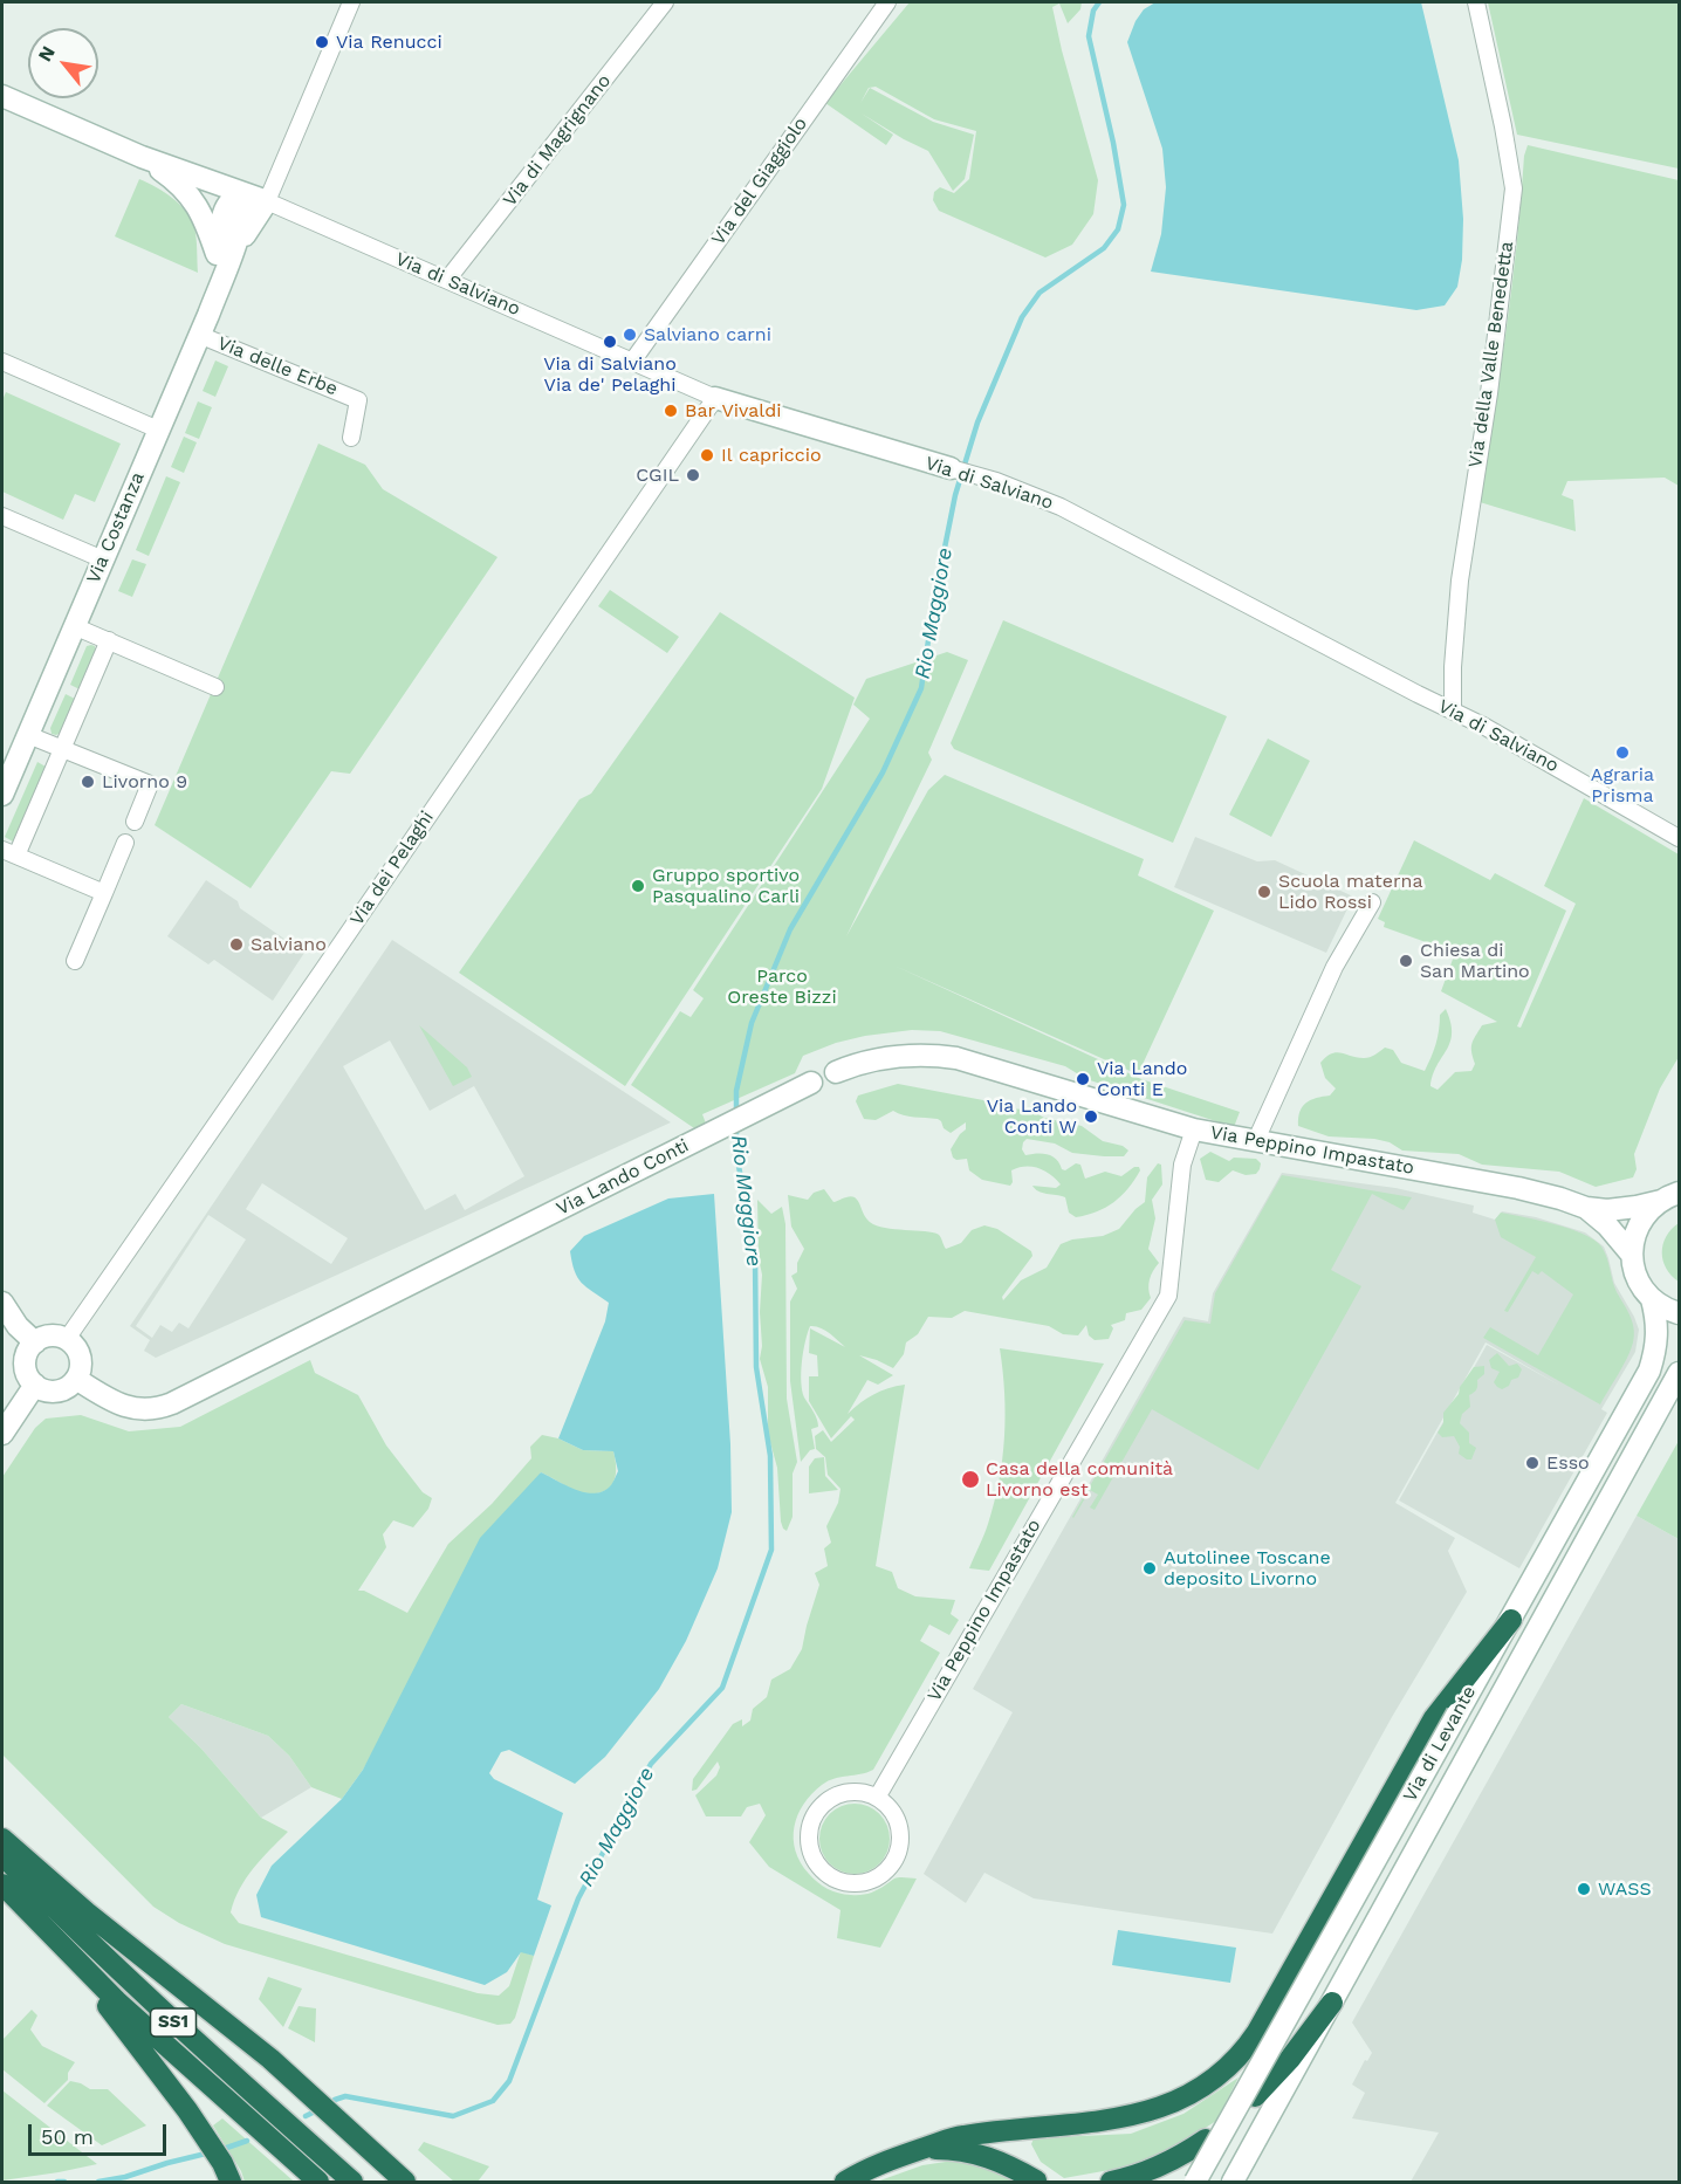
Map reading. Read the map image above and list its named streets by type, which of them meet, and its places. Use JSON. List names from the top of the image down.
{
  "streets": {
    "highway": ["SS1"],
    "street": [
      "Via di Magrignano",
      "Via del Giaggiolo",
      "Via di Salviano",
      "Via della Valle Benedetta",
      "Via delle Erbe",
      "Via Costanza",
      "Via dei Pelaghi",
      "Via Peppino Impastato",
      "Via Lando Conti",
      "Via di Levante"
    ]
  },
  "crossings": [
    ["Via di Magrignano", "Via di Salviano"],
    ["Via del Giaggiolo", "Via di Salviano"],
    ["Via di Salviano", "Via della Valle Benedetta"],
    ["Via di Salviano", "Via Costanza"],
    ["Via di Salviano", "Via dei Pelaghi"],
    ["Via delle Erbe", "Via Costanza"],
    ["Via dei Pelaghi", "Via Lando Conti"],
    ["Via Peppino Impastato", "Via Lando Conti"],
    ["Via Peppino Impastato", "Via di Levante"]
  ],
  "water": ["Rio Maggiore"],
  "parks": ["Parco Oreste Bizzi"],
  "places": [
    "Via Renucci",
    "Salviano carni",
    "Via di Salviano Via de' Pelaghi",
    "Bar Vivaldi",
    "Il capriccio",
    "CGIL",
    "Agraria Prisma",
    "Livorno 9",
    "Gruppo sportivo Pasqualino Carli",
    "Scuola materna Lido Rossi",
    "Salviano",
    "Chiesa di San Martino",
    "Via Lando Conti E",
    "Via Lando Conti W",
    "Esso",
    "Casa della comunità Livorno est",
    "Autolinee Toscane deposito Livorno",
    "WASS"
  ],
  "scale_bar": "50 m",
  "north": "top left"
}
